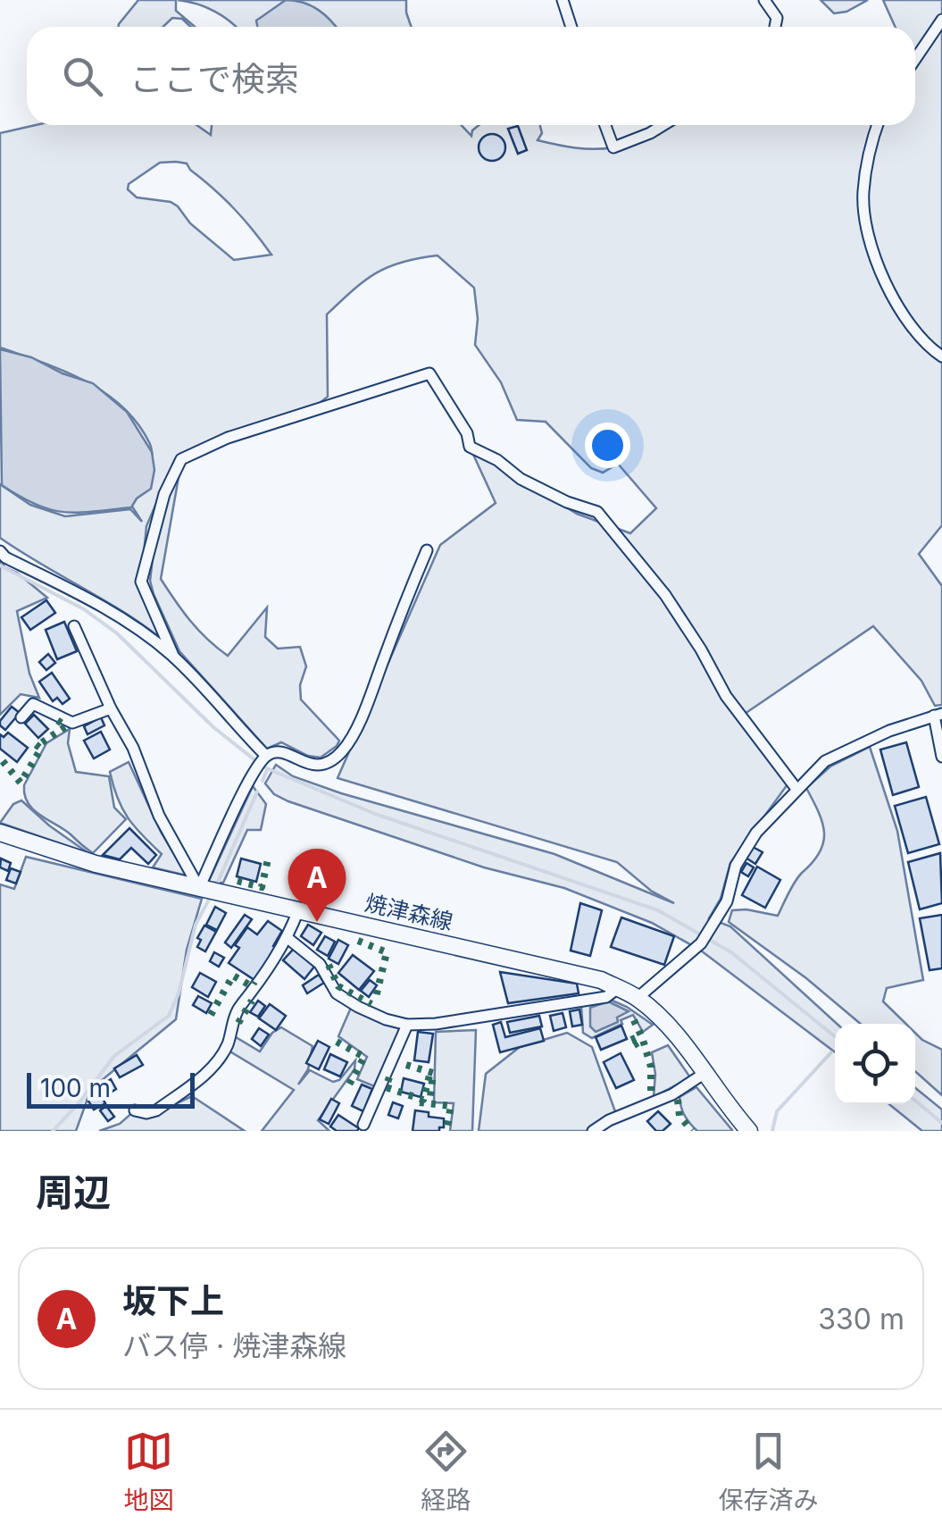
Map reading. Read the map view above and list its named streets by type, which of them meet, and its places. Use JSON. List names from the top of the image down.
{
  "streets": {
    "main road": ["焼津森線"]
  },
  "scale_bar": "100 m",
  "page": {
    "search": "ここで検索",
    "pins": "A",
    "scale": "100 m",
    "heading": "周辺",
    "list": [
      {
        "mark": "A",
        "name": "坂下上",
        "note": "バス停 · 焼津森線",
        "value": "330 m"
      }
    ],
    "nav": ["地図", "経路", "保存済み"]
  }
}
